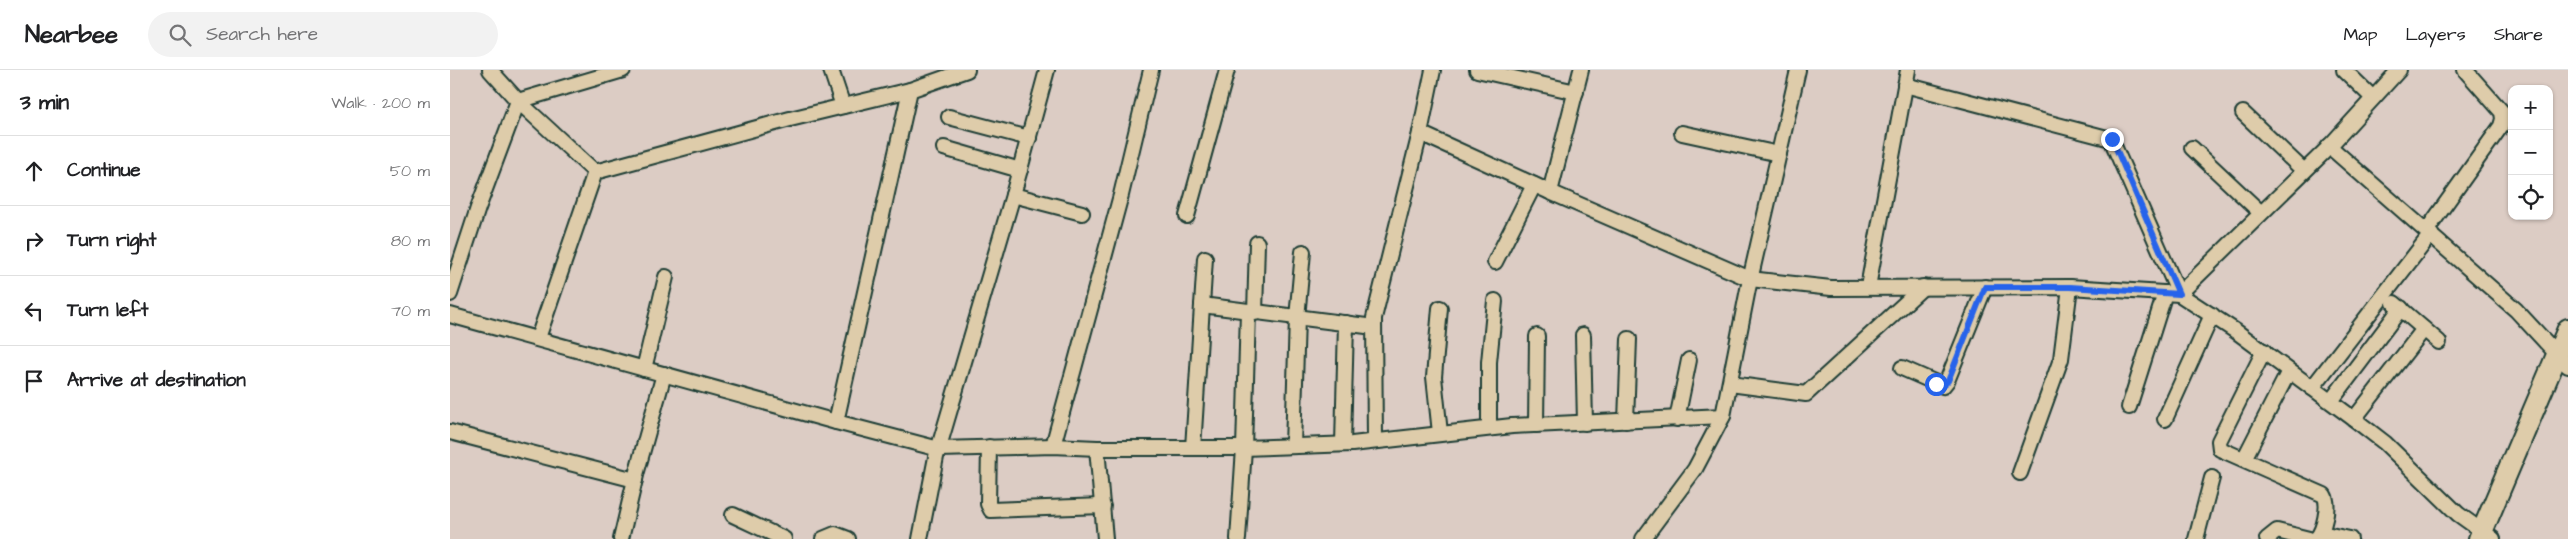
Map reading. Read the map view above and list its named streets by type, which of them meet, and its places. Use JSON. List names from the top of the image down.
{
  "page": {
    "header": "Nearbee",
    "search": "Search here",
    "nav": ["Map", "Layers", "Share"],
    "heading": ["3 min", "Walk · 200 m"],
    "map_buttons": ["+", "−"],
    "list": [
      ["Continue", "50 m"],
      ["Turn right", "80 m"],
      ["Turn left", "70 m"],
      "Arrive at destination"
    ]
  }
}
